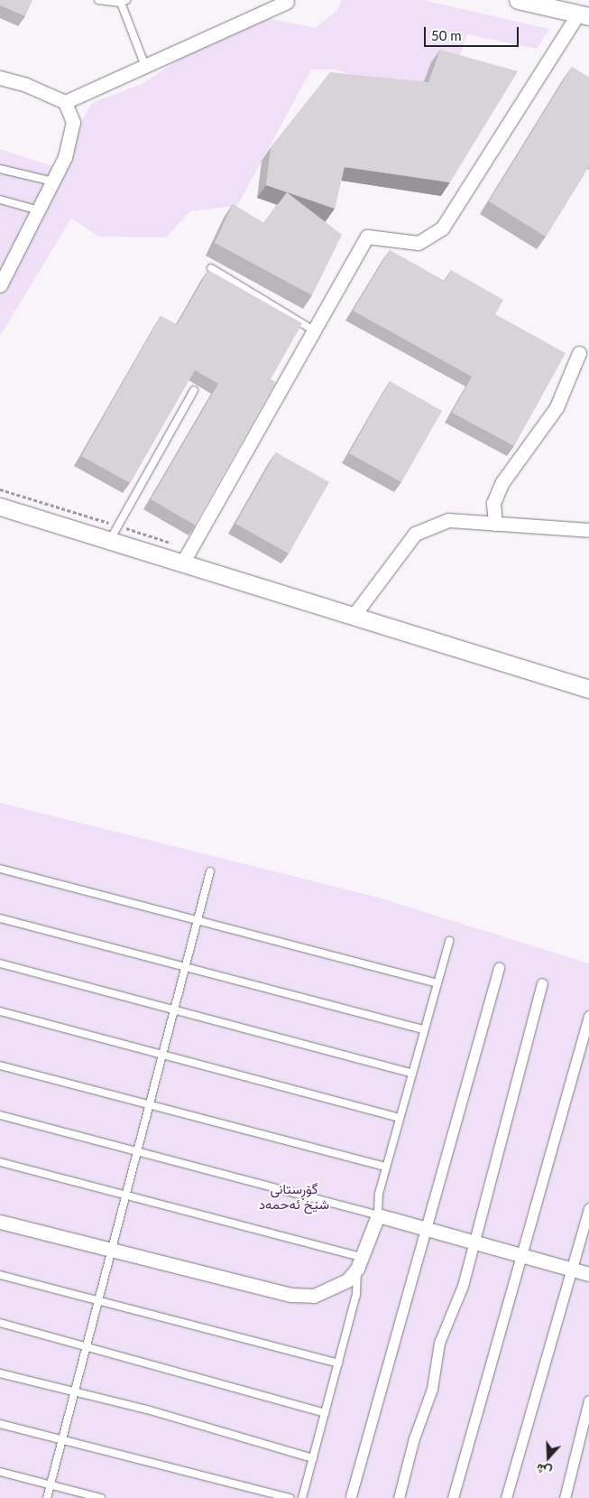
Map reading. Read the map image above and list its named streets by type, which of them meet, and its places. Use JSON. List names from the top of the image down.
{
  "parks": ["گۆڕستانی شێخ ئەحمەد"],
  "scale_bar": "50 m",
  "north": "bottom"
}
